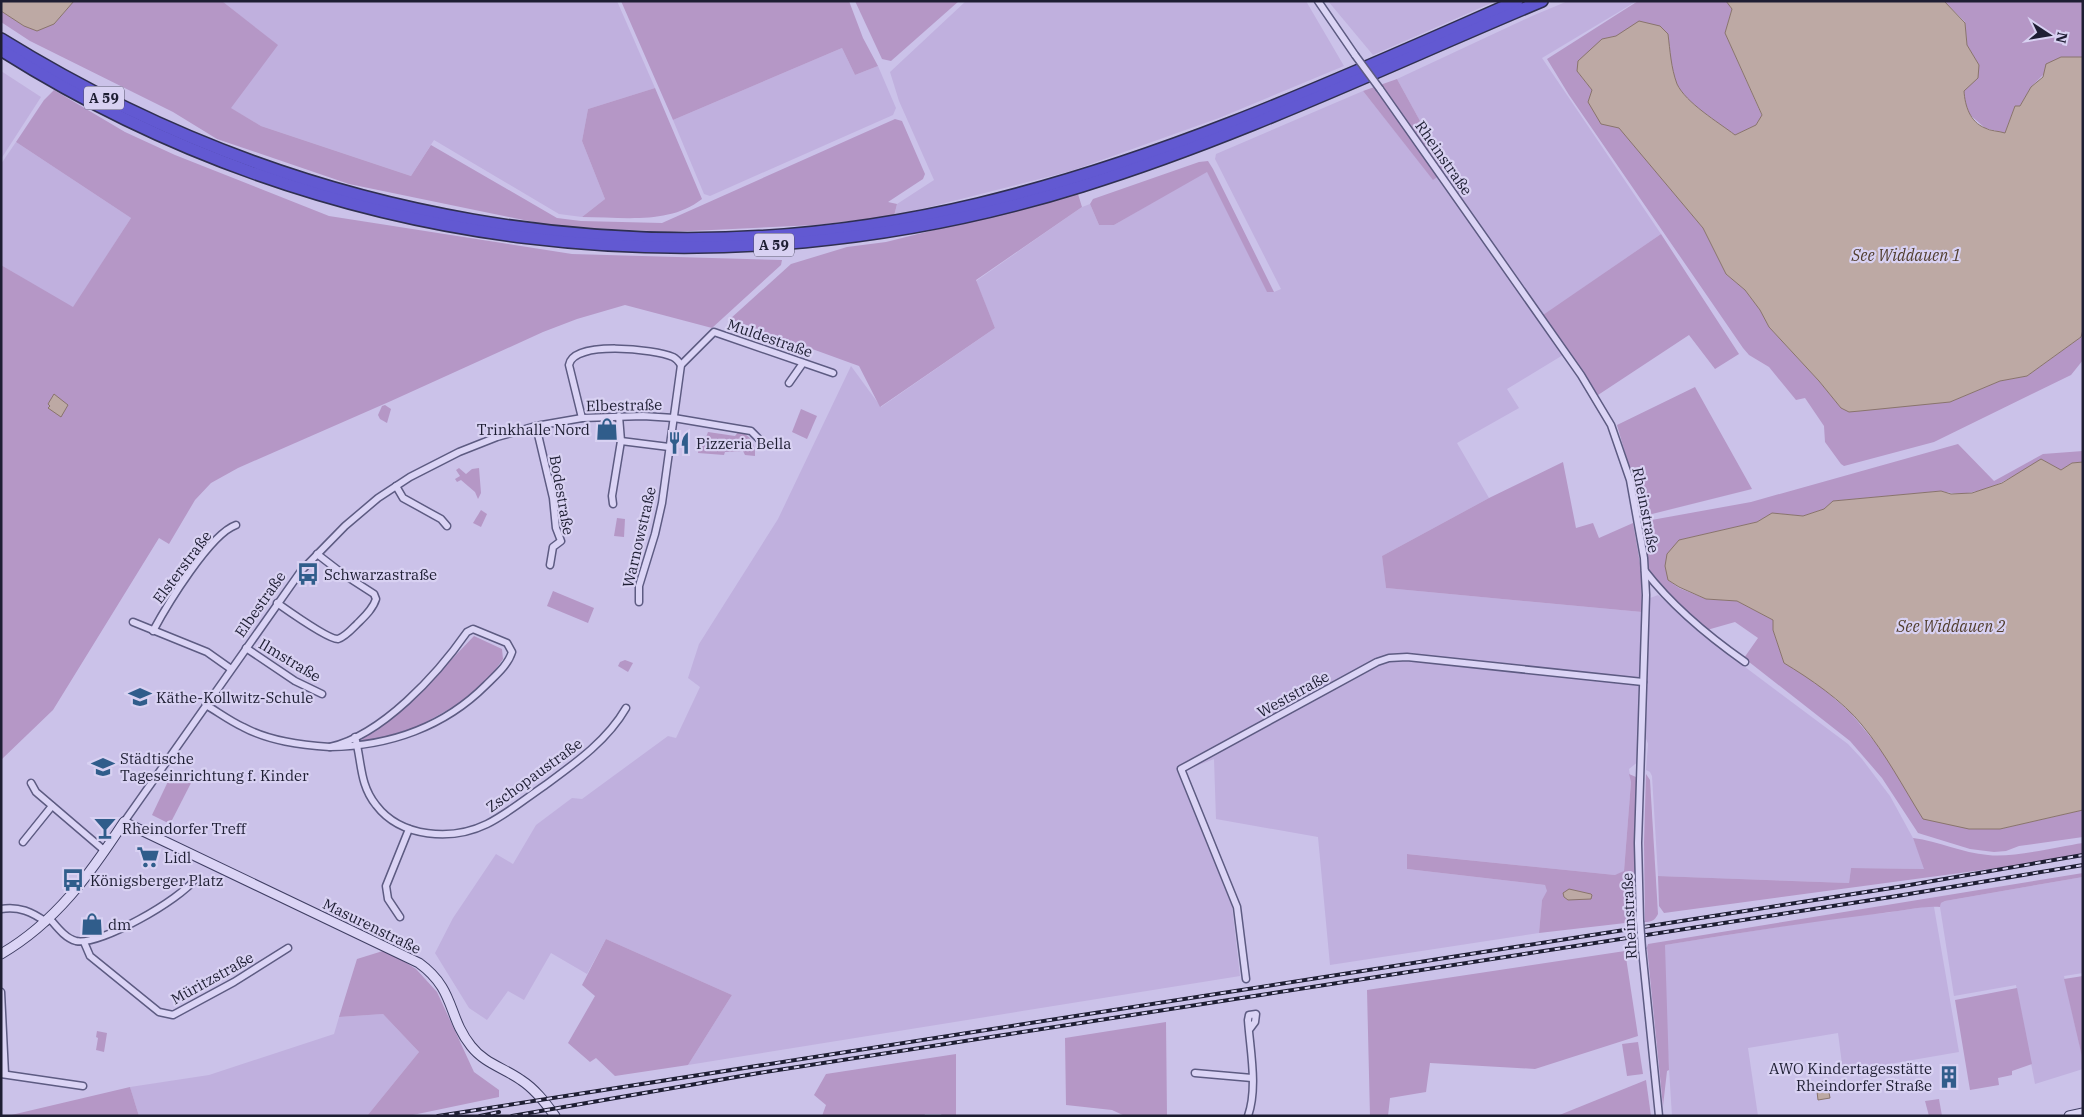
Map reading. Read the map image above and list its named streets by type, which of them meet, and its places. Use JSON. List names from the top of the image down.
{
  "streets": {
    "highway": ["A 59"],
    "main road": ["Elbestraße", "Masurenstraße"],
    "street": [
      "Rheinstraße",
      "Muldestraße",
      "Bodestraße",
      "Warnowstraße",
      "Elsterstraße",
      "Ilmstraße",
      "Weststraße",
      "Zschopaustraße",
      "Müritzstraße"
    ]
  },
  "crossings": [
    ["Rheinstraße", "Weststraße"],
    ["Elbestraße", "Bodestraße"],
    ["Elbestraße", "Warnowstraße"],
    ["Elbestraße", "Ilmstraße"],
    ["Elbestraße", "Masurenstraße"]
  ],
  "water": ["See Widdauen 1", "See Widdauen 2"],
  "places": {
    "shop": ["Trinkhalle Nord", "dm"],
    "restaurant": ["Pizzeria Bella"],
    "bus stop": ["Schwarzastraße", "Königsberger Platz"],
    "school or university": ["Käthe-Kollwitz-Schule", "Städtische Tageseinrichtung f. Kinder"],
    "bar": ["Rheindorfer Treff"],
    "supermarket": ["Lidl"],
    "building": ["AWO Kindertagesstätte Rheindorfer Straße"]
  },
  "north": "right"
}
